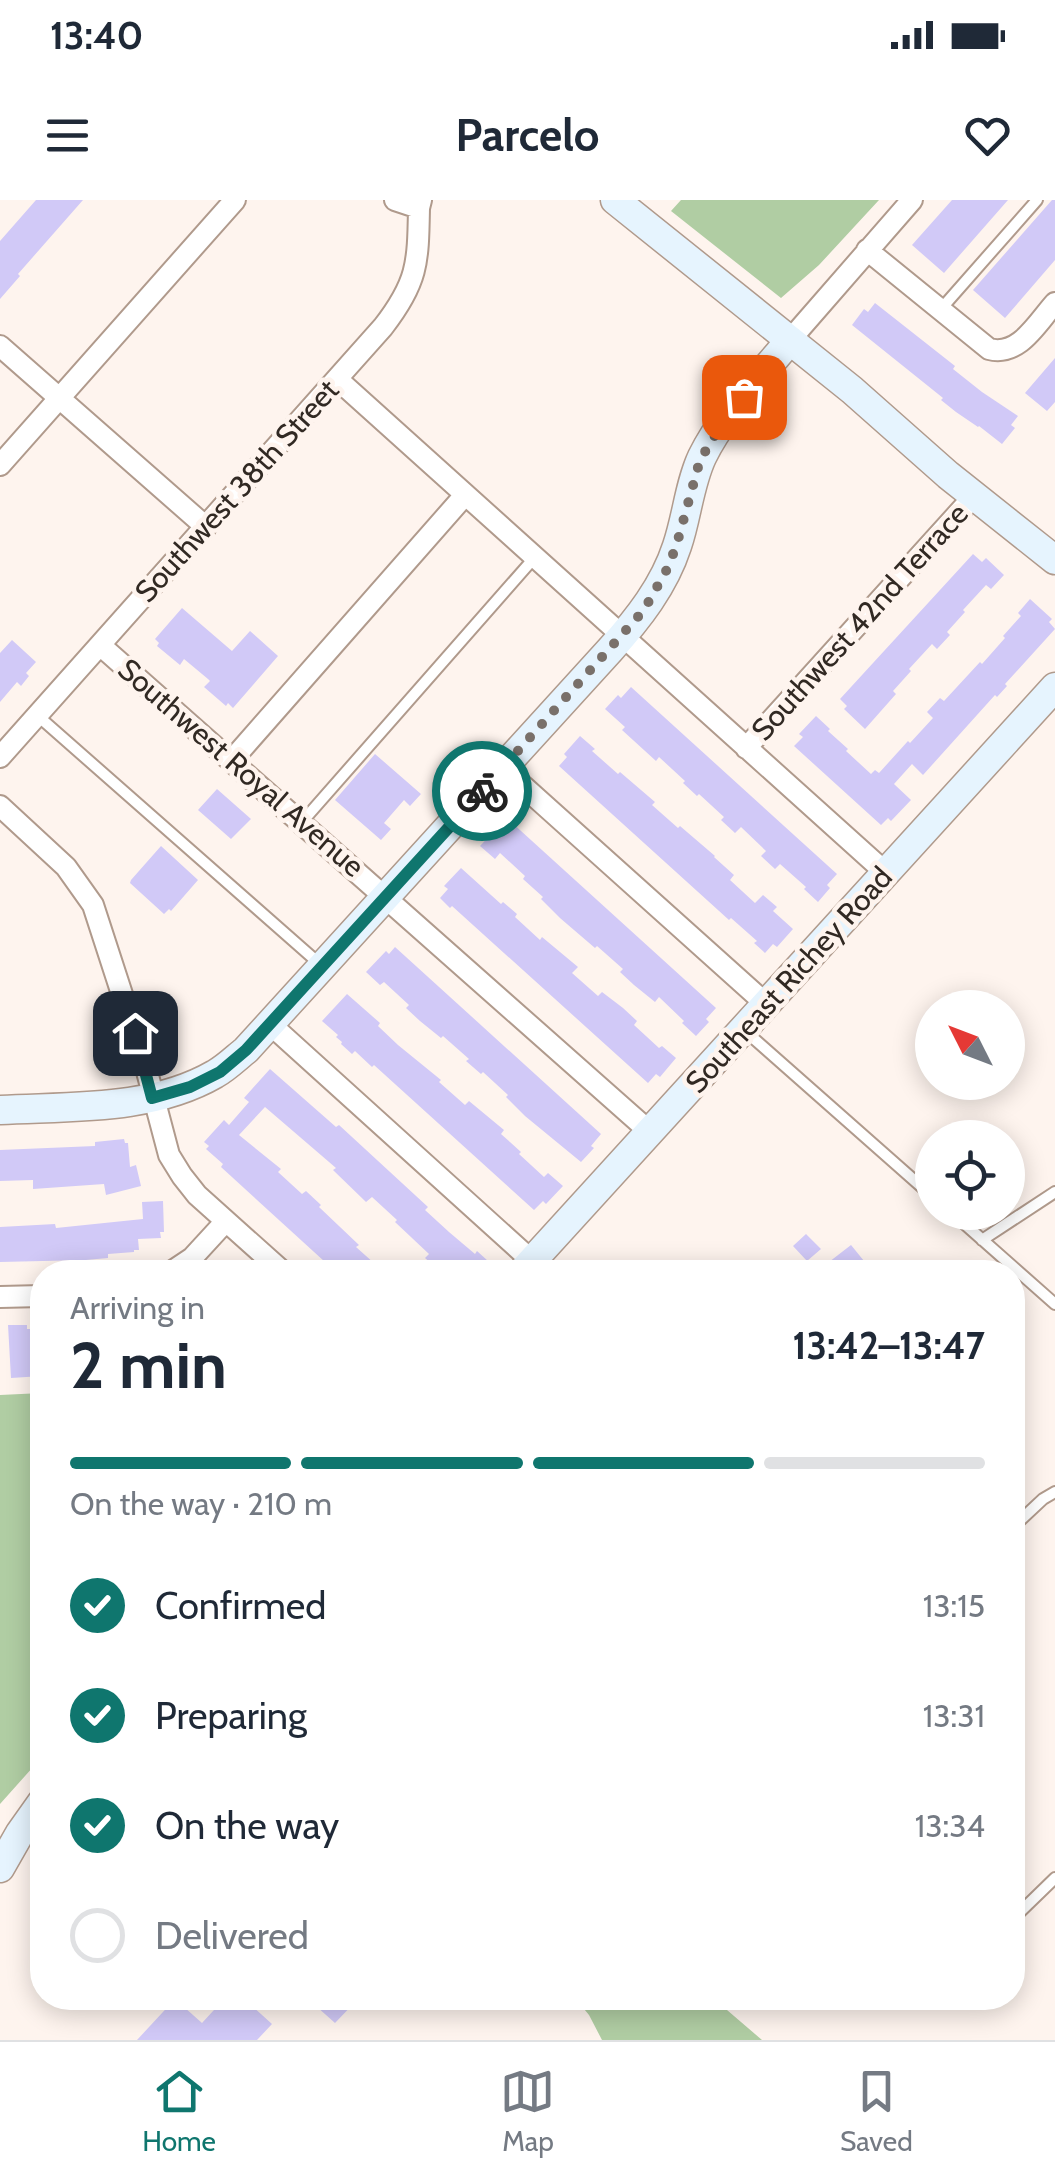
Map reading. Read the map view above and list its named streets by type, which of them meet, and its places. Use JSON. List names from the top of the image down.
{
  "streets": {
    "main road": ["Southeast Richey Road"],
    "street": ["Southwest 38th Street", "Southwest 42nd Terrace", "Southwest Royal Avenue"]
  },
  "crossings": [
    ["Southwest 38th Street", "Southwest Royal Avenue"],
    ["Southwest Royal Avenue", "Southeast Richey Road"]
  ],
  "north": "top left",
  "page": {
    "status": "13:40",
    "header": "Parcelo",
    "heading": ["2 min", "Arriving in", "13:42–13:47"],
    "bar": "On the way · 210 m",
    "list": [
      ["Confirmed", "13:15"],
      ["Preparing", "13:31"],
      ["On the way", "13:34"],
      "Delivered"
    ],
    "tabs": ["Home", "Map", "Saved"]
  }
}
